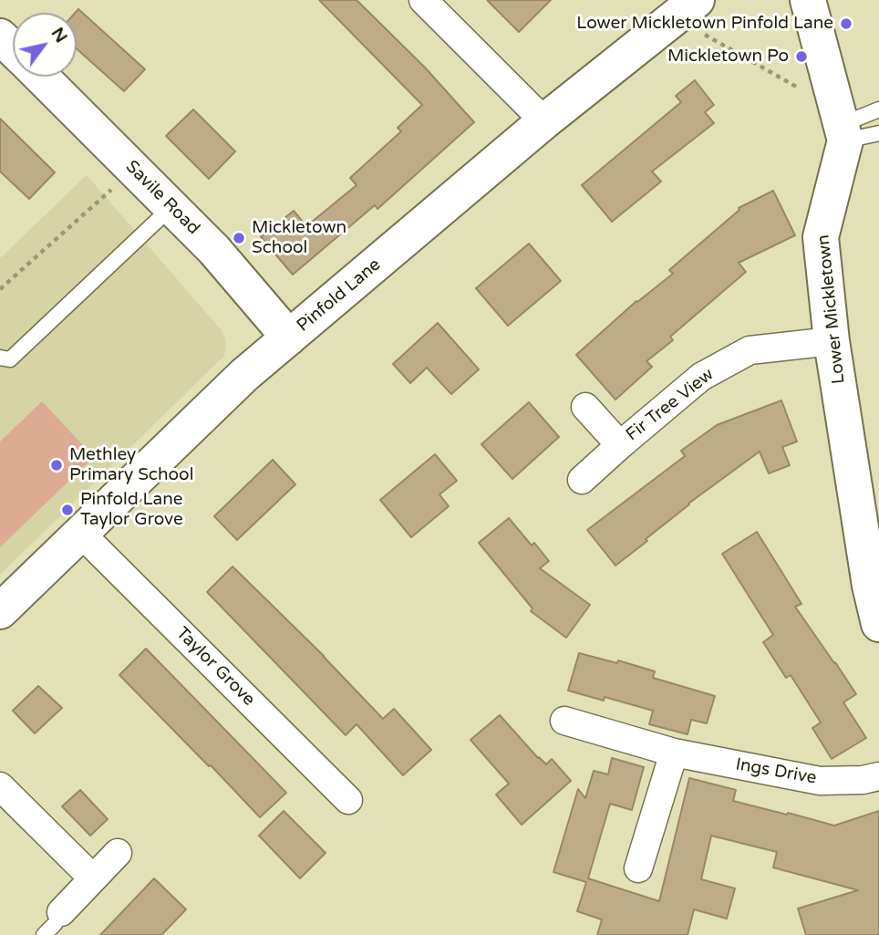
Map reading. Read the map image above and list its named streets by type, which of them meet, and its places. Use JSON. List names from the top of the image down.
{
  "streets": {
    "street": [
      "Savile Road",
      "Pinfold Lane",
      "Lower Mickletown",
      "Fir Tree View",
      "Taylor Grove",
      "Ings Drive"
    ]
  },
  "crossings": [
    ["Savile Road", "Pinfold Lane"],
    ["Pinfold Lane", "Taylor Grove"],
    ["Lower Mickletown", "Fir Tree View"]
  ],
  "places": [
    "Lower Mickletown Pinfold Lane",
    "Mickletown Po",
    "Mickletown School",
    "Methley Primary School",
    "Pinfold Lane Taylor Grove"
  ],
  "north": "top right"
}
